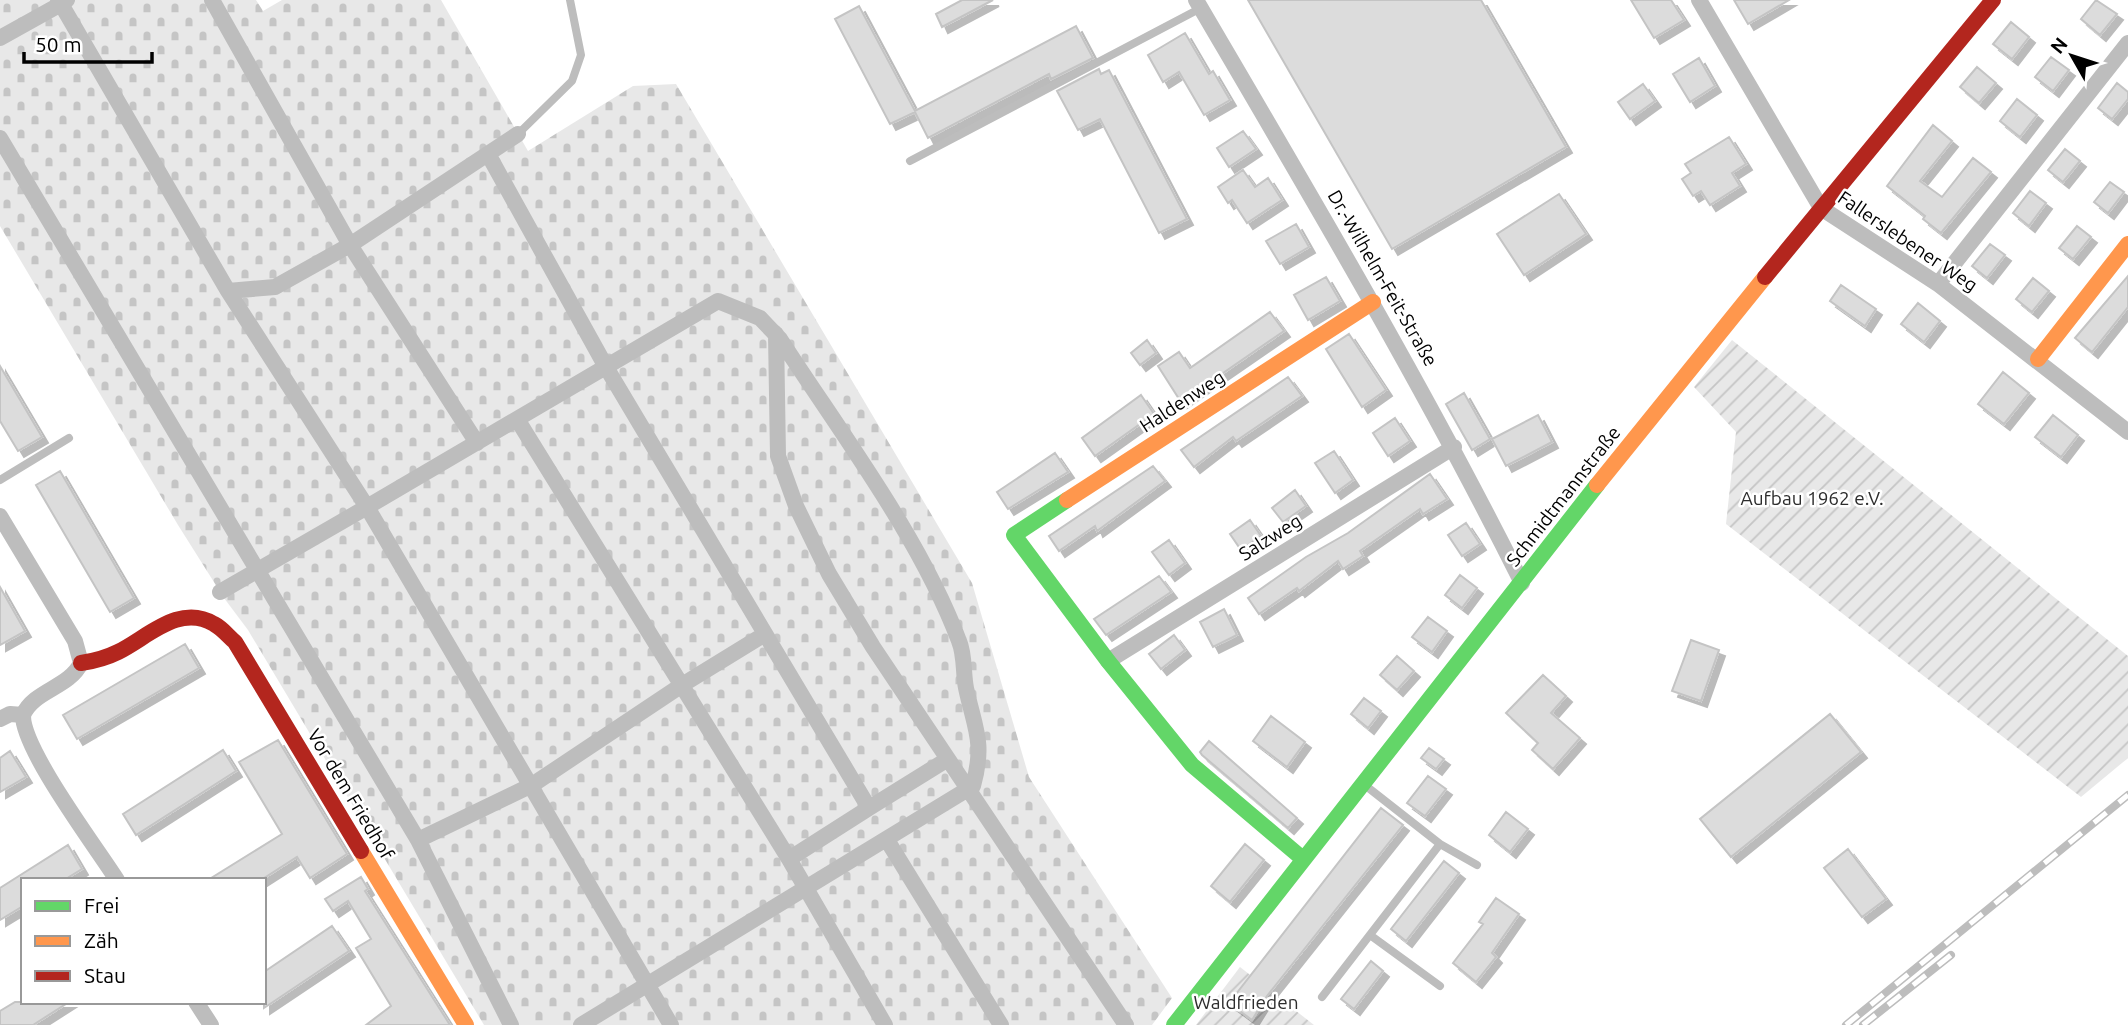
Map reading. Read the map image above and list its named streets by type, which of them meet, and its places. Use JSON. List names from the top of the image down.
{
  "streets": {
    "street": [
      "Fallerslebener Weg",
      "Dr.-Wilhelm-Feit-Straße",
      "Haldenweg",
      "Schmidtmannstraße",
      "Salzweg",
      "Vor dem Friedhof"
    ]
  },
  "crossings": [
    ["Fallerslebener Weg", "Schmidtmannstraße"],
    ["Dr.-Wilhelm-Feit-Straße", "Haldenweg"],
    ["Dr.-Wilhelm-Feit-Straße", "Schmidtmannstraße"],
    ["Dr.-Wilhelm-Feit-Straße", "Salzweg"],
    ["Haldenweg", "Salzweg"]
  ],
  "parks": ["Aufbau 1962 e.V.", "Waldfrieden"],
  "legend": ["Frei", "Zäh", "Stau"],
  "scale_bar": "50 m",
  "north": "top left"
}
